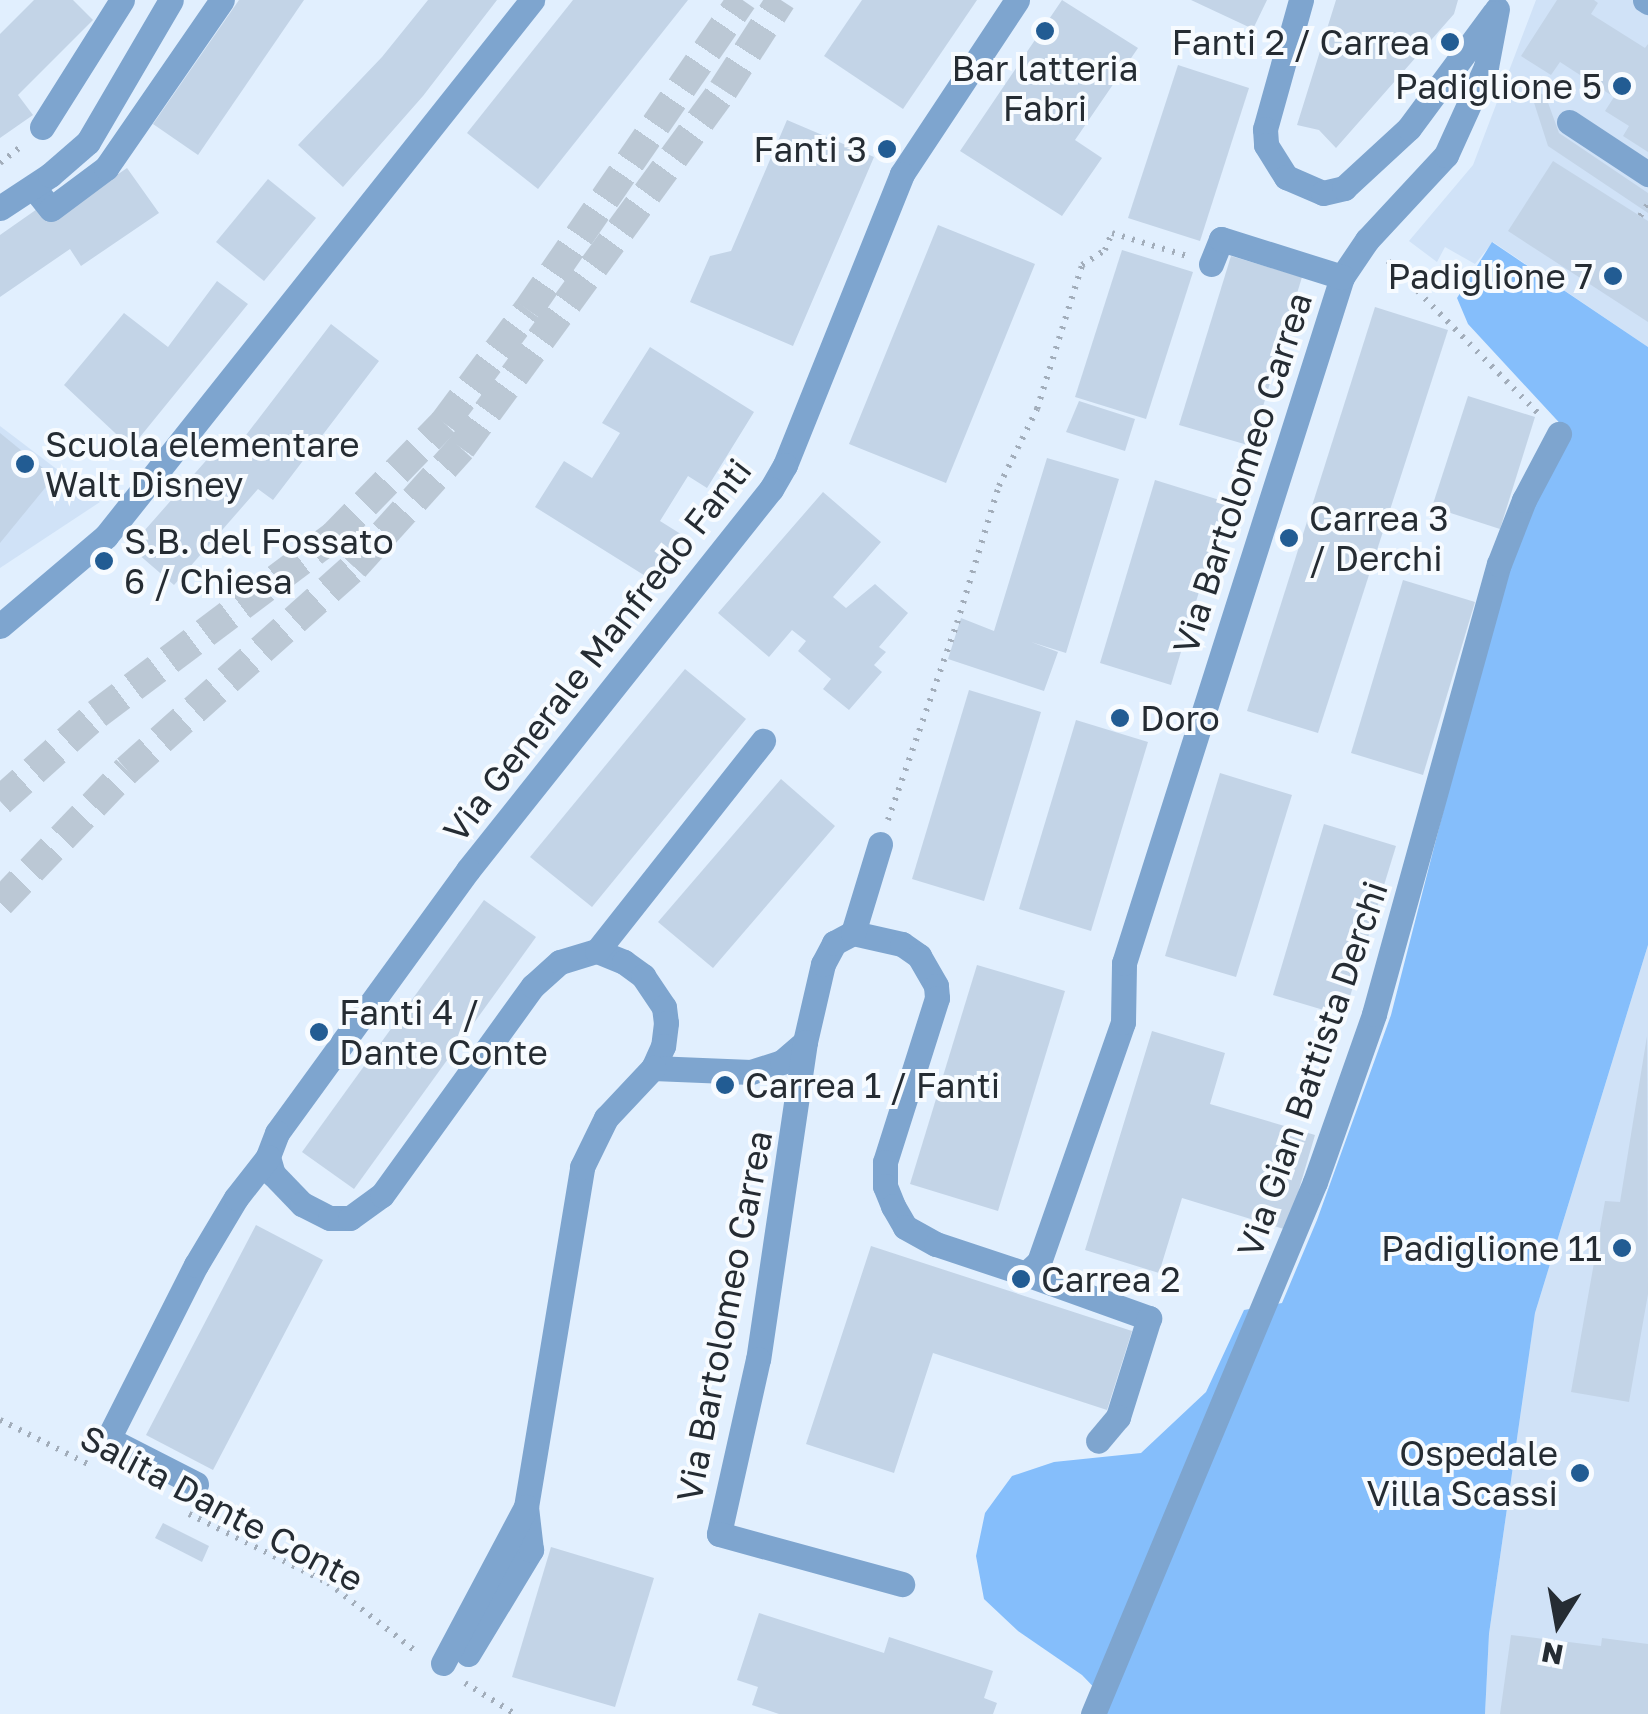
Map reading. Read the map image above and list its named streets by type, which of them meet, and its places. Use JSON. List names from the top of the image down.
{
  "streets": {
    "street": ["Via Bartolomeo Carrea", "Via Generale Manfredo Fanti", "Via Gian Battista Derchi"],
    "path": ["Salita Dante Conte"]
  },
  "places": [
    "Bar latteria Fabri",
    "Fanti 2 / Carrea",
    "Padiglione 5",
    "Fanti 3",
    "Padiglione 7",
    "Scuola elementare Walt Disney",
    "Carrea 3 / Derchi",
    "S.B. del Fossato 6 / Chiesa",
    "Doro",
    "Fanti 4 / Dante Conte",
    "Carrea 1 / Fanti",
    "Padiglione 11",
    "Carrea 2",
    "Ospedale Villa Scassi"
  ],
  "north": "bottom"
}
